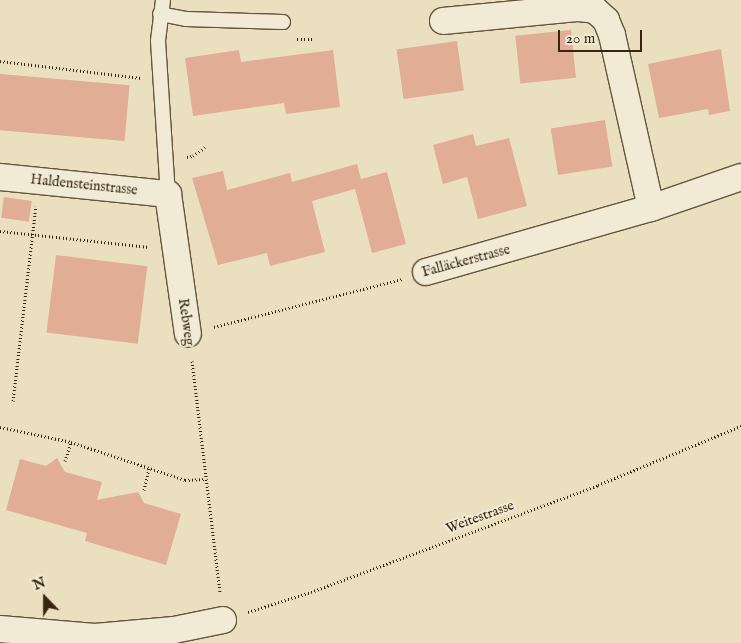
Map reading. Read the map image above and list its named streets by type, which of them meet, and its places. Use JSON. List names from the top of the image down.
{
  "streets": {
    "street": ["Haldensteinstrasse", "Falläckerstrasse", "Rebweg"],
    "path": ["Weitestrasse"]
  },
  "crossings": [
    ["Haldensteinstrasse", "Rebweg"],
    ["Falläckerstrasse", "Rebweg"],
    ["Rebweg", "Weitestrasse"]
  ],
  "scale_bar": "20 m",
  "north": "top"
}
